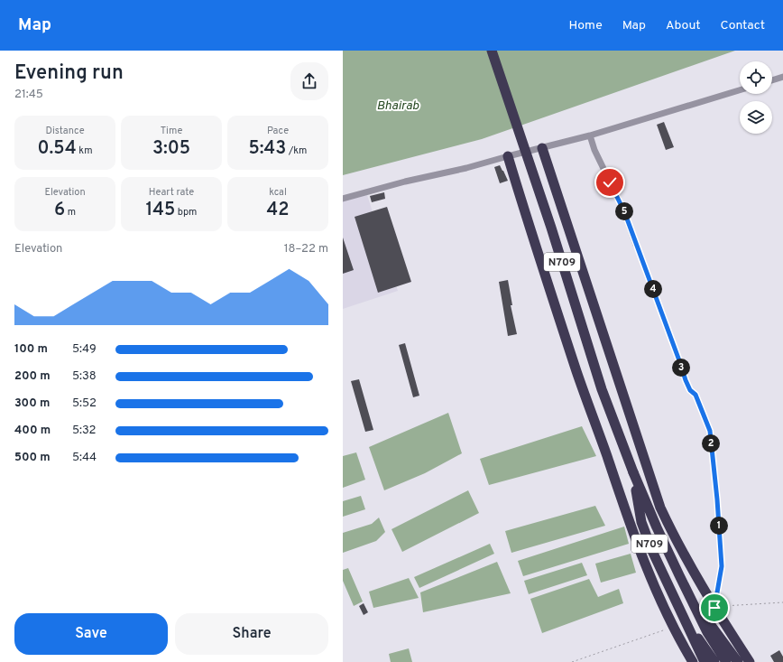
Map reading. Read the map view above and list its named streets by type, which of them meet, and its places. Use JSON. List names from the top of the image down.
{
  "streets": {
    "highway": ["N709"]
  },
  "water": ["Bhairab"],
  "page": {
    "header": "Map",
    "nav": [
      "Home",
      "Map",
      "About",
      "Contact"
    ],
    "heading": ["Evening run", "21:45"],
    "stats": [
      ["Distance", "0.54 km"],
      ["Time", "3:05"],
      ["Pace", "5:43 /km"],
      ["Elevation", "6 m"],
      ["Heart rate", "145 bpm"],
      ["kcal", "42"]
    ],
    "pins": [
      "5",
      "4",
      "3",
      "2",
      "1"
    ],
    "chart": ["Elevation", "18–22 m"],
    "list": [
      {
        "name": "100 m",
        "note": "5:49"
      },
      {
        "name": "200 m",
        "note": "5:38"
      },
      {
        "name": "300 m",
        "note": "5:52"
      },
      {
        "name": "400 m",
        "note": "5:32"
      },
      {
        "name": "500 m",
        "note": "5:44"
      }
    ],
    "buttons": ["Save", "Share"]
  }
}
